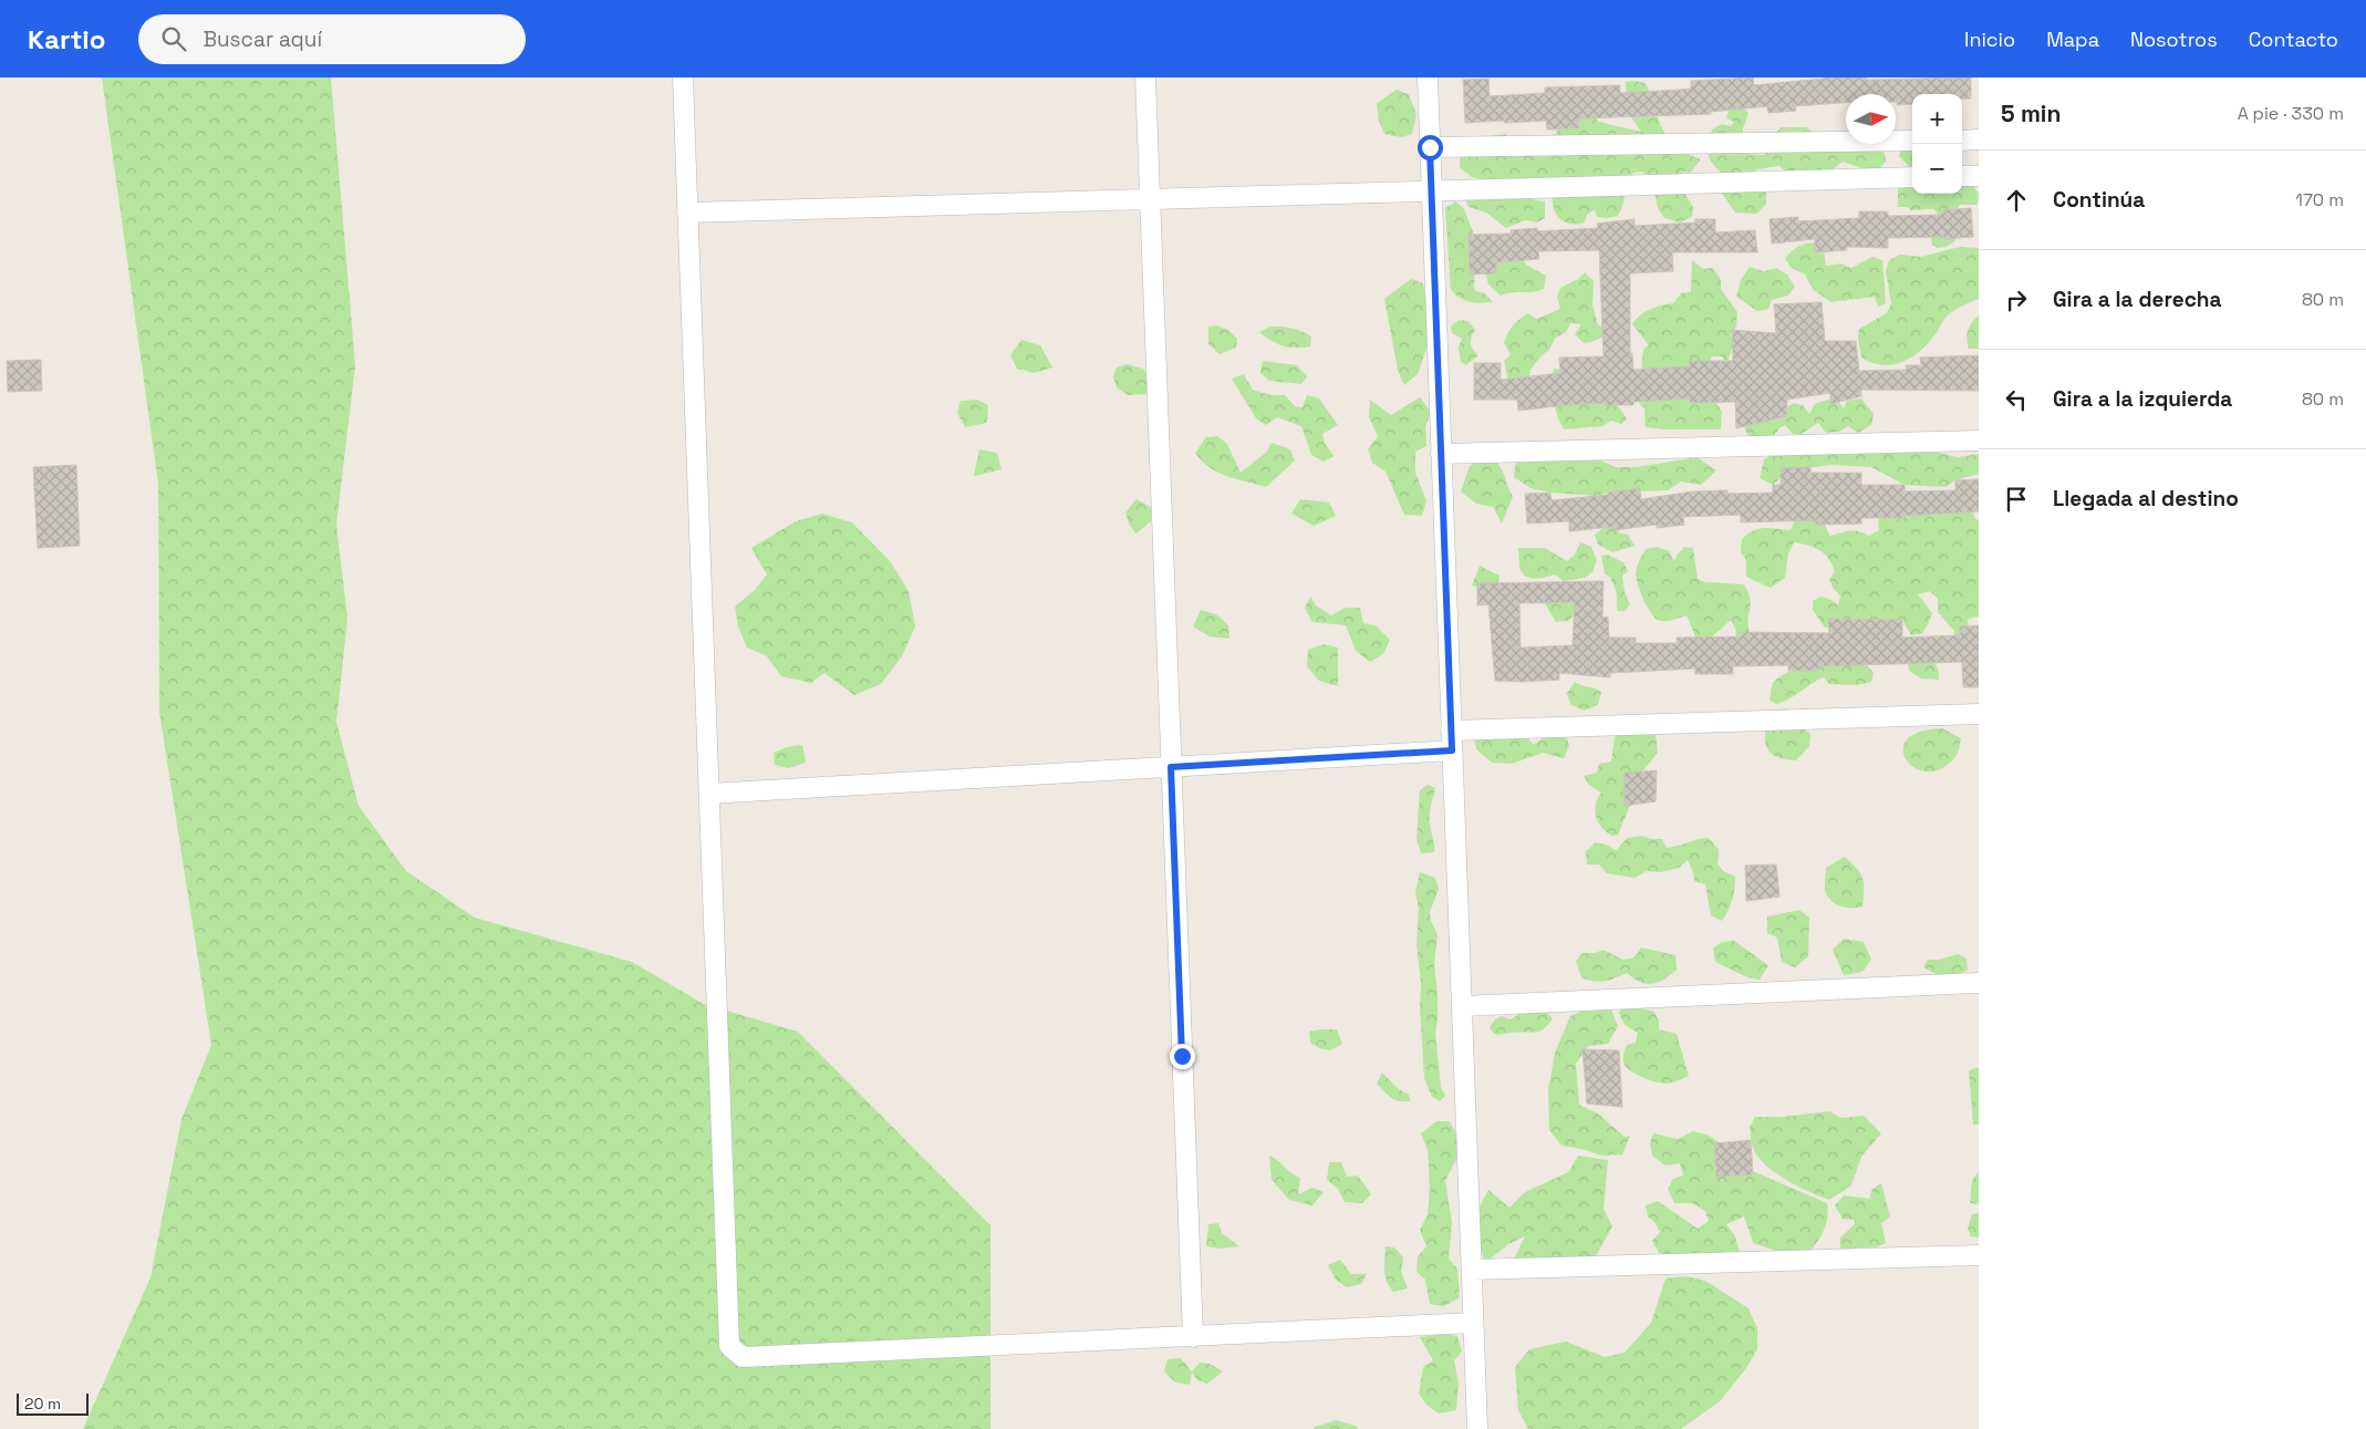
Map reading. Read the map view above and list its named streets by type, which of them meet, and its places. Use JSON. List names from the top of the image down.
{
  "scale_bar": "20 m",
  "north": "right",
  "page": {
    "header": "Kartio",
    "search": "Buscar aquí",
    "nav": [
      "Inicio",
      "Mapa",
      "Nosotros",
      "Contacto"
    ],
    "heading": ["5 min", "A pie · 330 m"],
    "map_buttons": ["+", "−"],
    "list": [
      ["Continúa", "170 m"],
      ["Gira a la derecha", "80 m"],
      ["Gira a la izquierda", "80 m"],
      "Llegada al destino"
    ],
    "scale": "20 m"
  }
}
